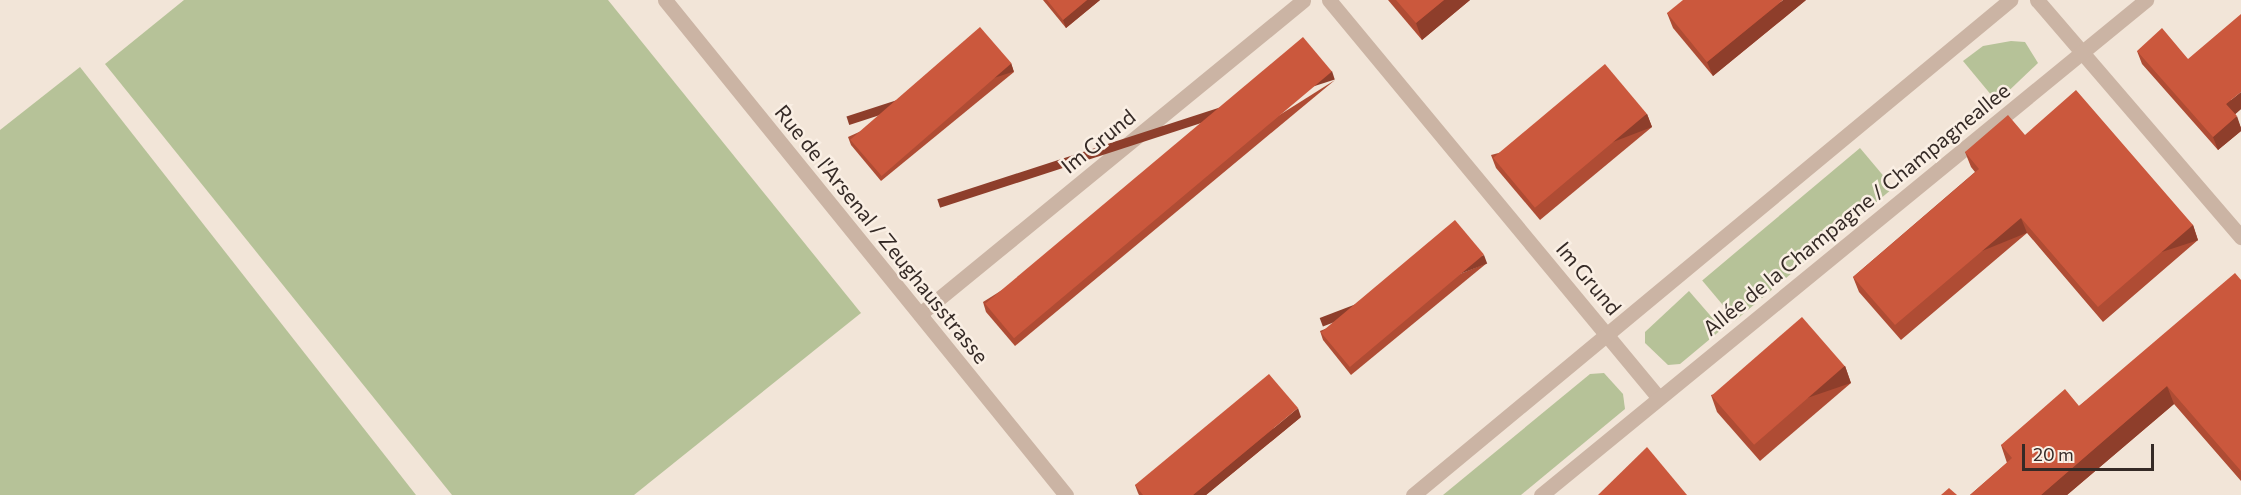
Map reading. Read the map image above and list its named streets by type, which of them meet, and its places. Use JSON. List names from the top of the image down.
{
  "streets": {
    "street": ["Im Grund", "Allée de la Champagne / Champagneallee", "Rue de l'Arsenal / Zeughausstrasse"]
  },
  "crossings": [
    ["Im Grund", "Rue de l'Arsenal / Zeughausstrasse"]
  ],
  "scale_bar": "20 m"
}
